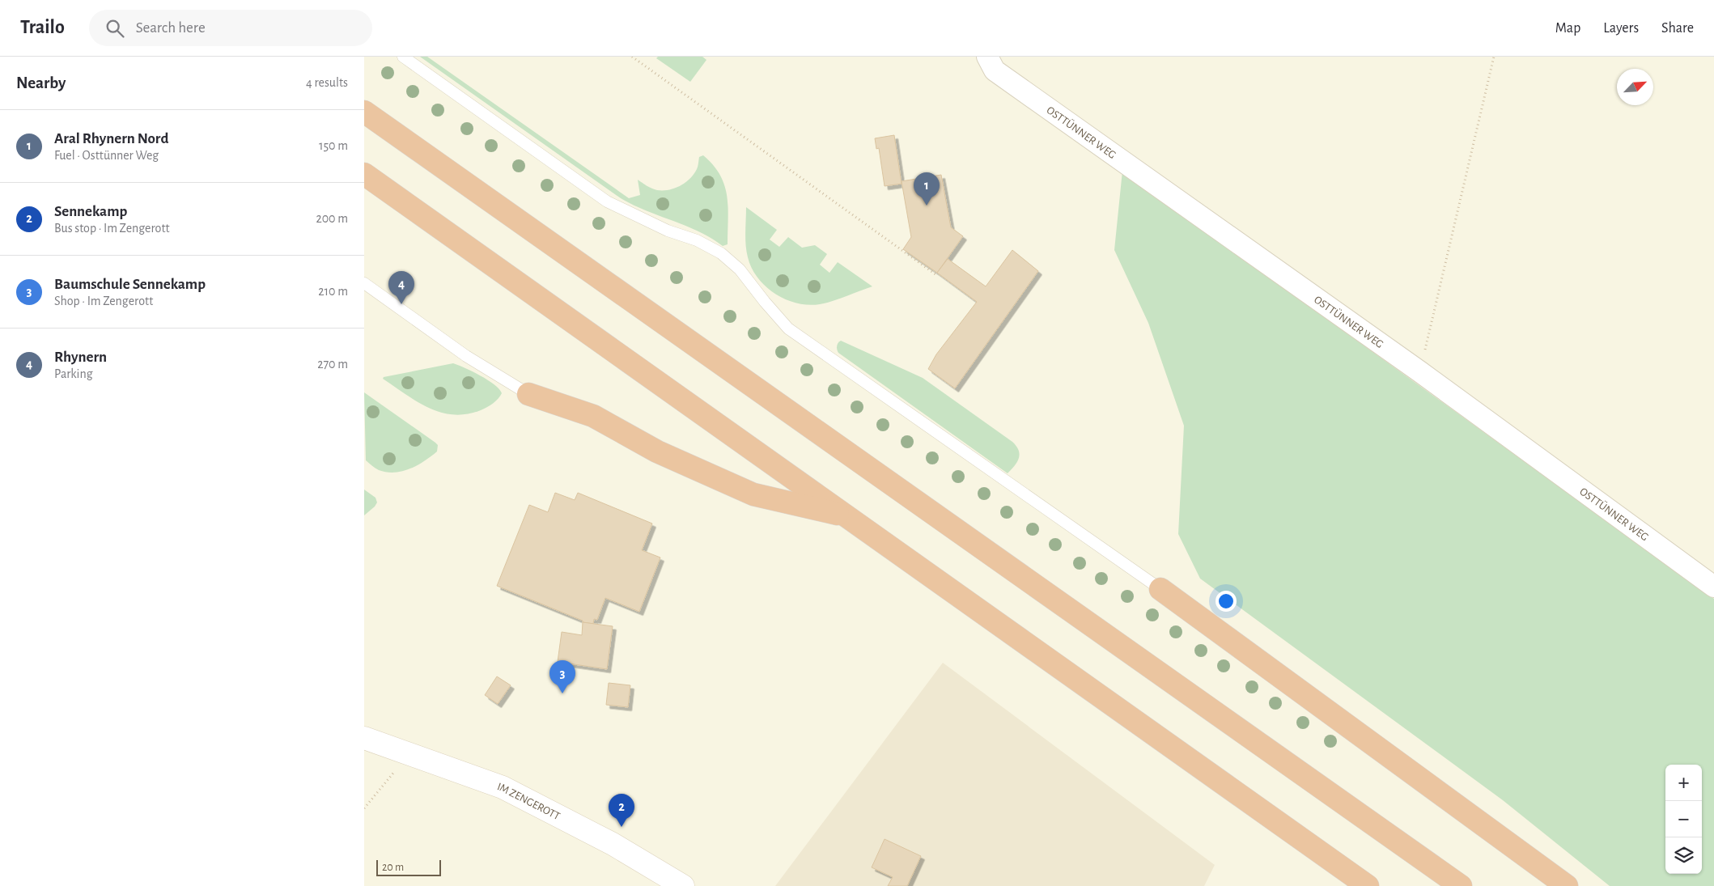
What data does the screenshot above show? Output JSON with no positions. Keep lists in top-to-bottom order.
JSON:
{
  "streets": {
    "main road": ["IM ZENGEROTT"],
    "street": ["OSTTÜNNER WEG"]
  },
  "scale_bar": "20 m",
  "north": "top right",
  "page": {
    "header": "Trailo",
    "search": "Search here",
    "nav": ["Map", "Layers", "Share"],
    "heading": ["Nearby", "4 results"],
    "list": [
      {
        "mark": "1",
        "name": "Aral Rhynern Nord",
        "note": "Fuel · Osttünner Weg",
        "value": "150 m"
      },
      {
        "mark": "2",
        "name": "Sennekamp",
        "note": "Bus stop · Im Zengerott",
        "value": "200 m"
      },
      {
        "mark": "3",
        "name": "Baumschule Sennekamp",
        "note": "Shop · Im Zengerott",
        "value": "210 m"
      },
      {
        "mark": "4",
        "name": "Rhynern",
        "note": "Parking",
        "value": "270 m"
      }
    ],
    "pins": [
      "1",
      "4",
      "3",
      "2"
    ],
    "map_buttons": ["+", "−"],
    "scale": "20 m"
  }
}
